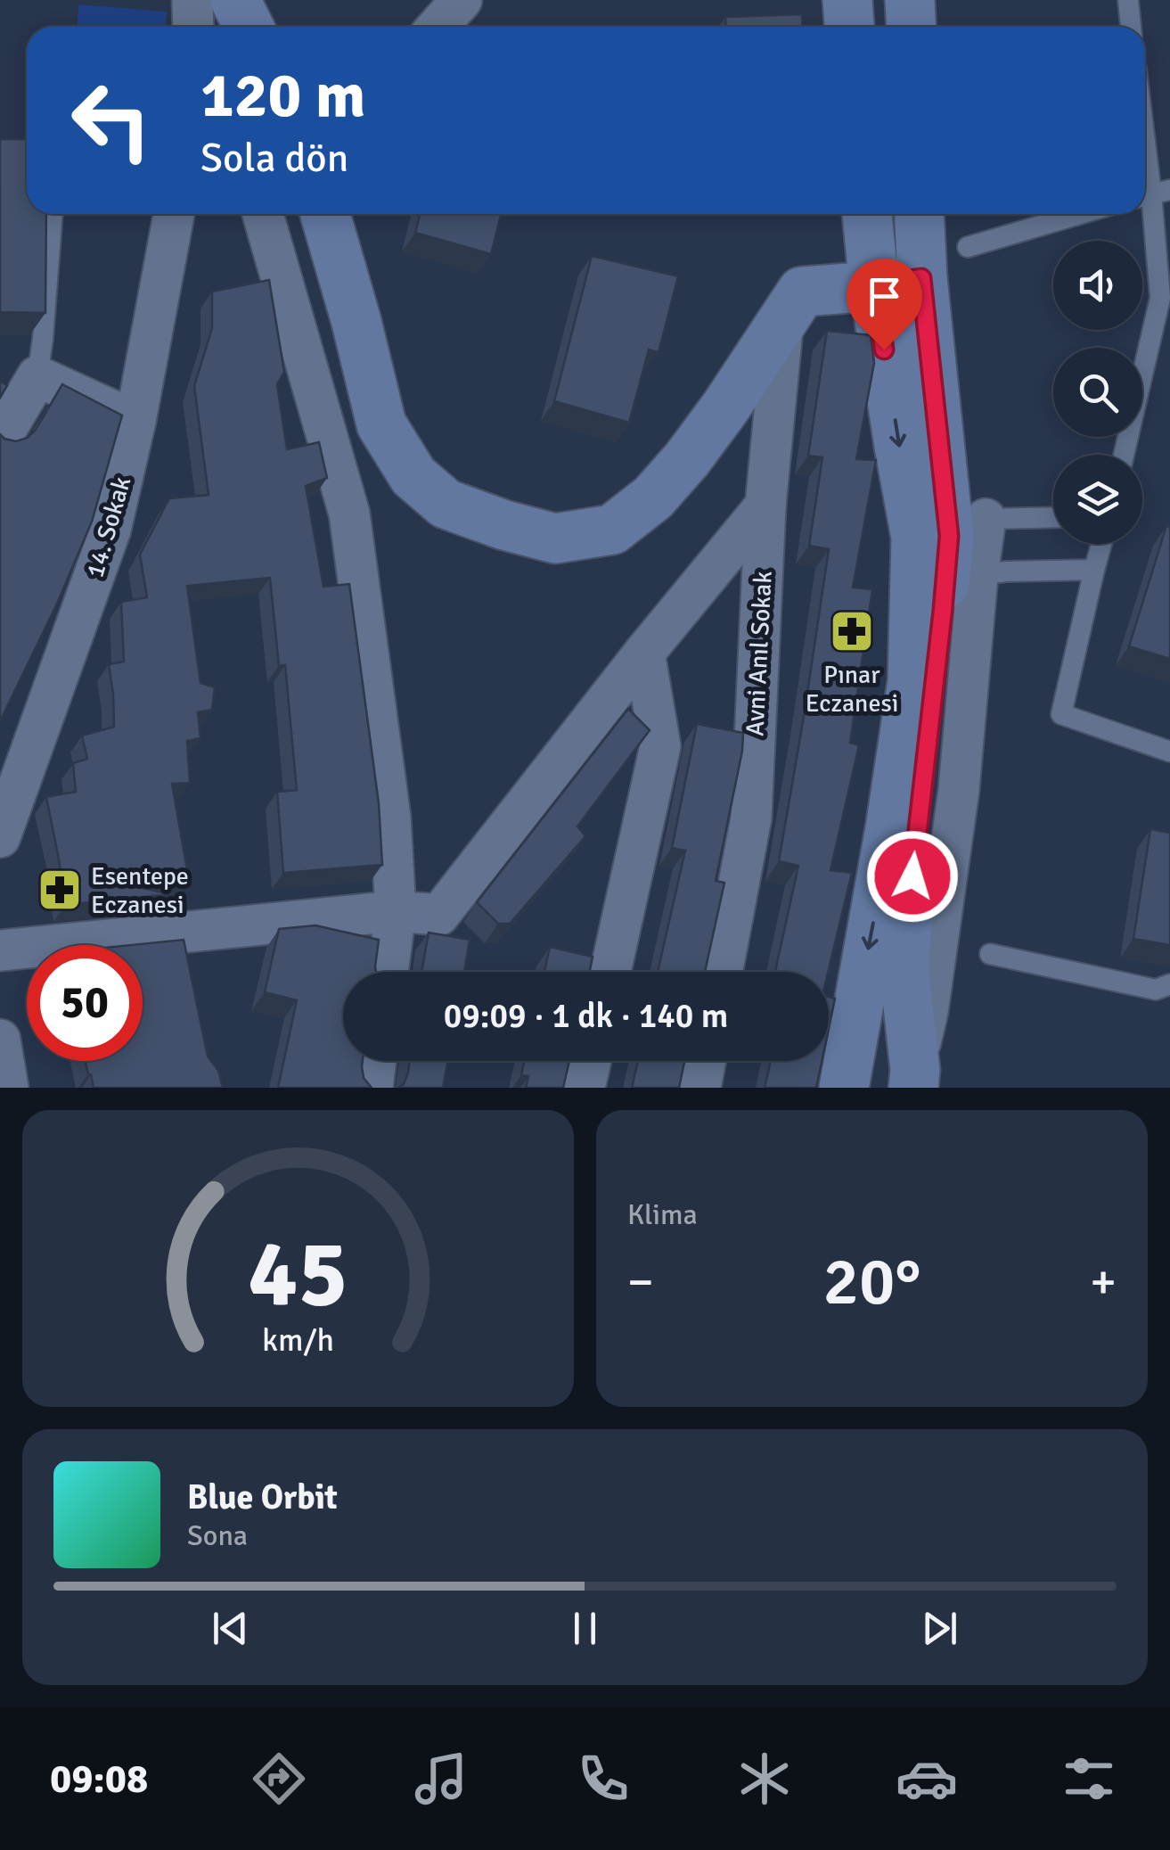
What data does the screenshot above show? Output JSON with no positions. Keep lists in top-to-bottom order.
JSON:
{
  "streets": {
    "street": ["14. Sokak", "Avni Anıl Sokak"]
  },
  "places": {
    "pharmacy": ["Pınar Eczanesi", "Esentepe Eczanesi"]
  },
  "page": {
    "turn": ["120 m", "Sola dön"],
    "limit": "50",
    "trip": "09:09 · 1 dk · 140 m",
    "tile": "Klima",
    "heat": ["−", "20°", "+"],
    "song": ["Blue Orbit", "Sona"],
    "tabs": "09:08",
    "gauge": ["45", "km/h"]
  }
}
